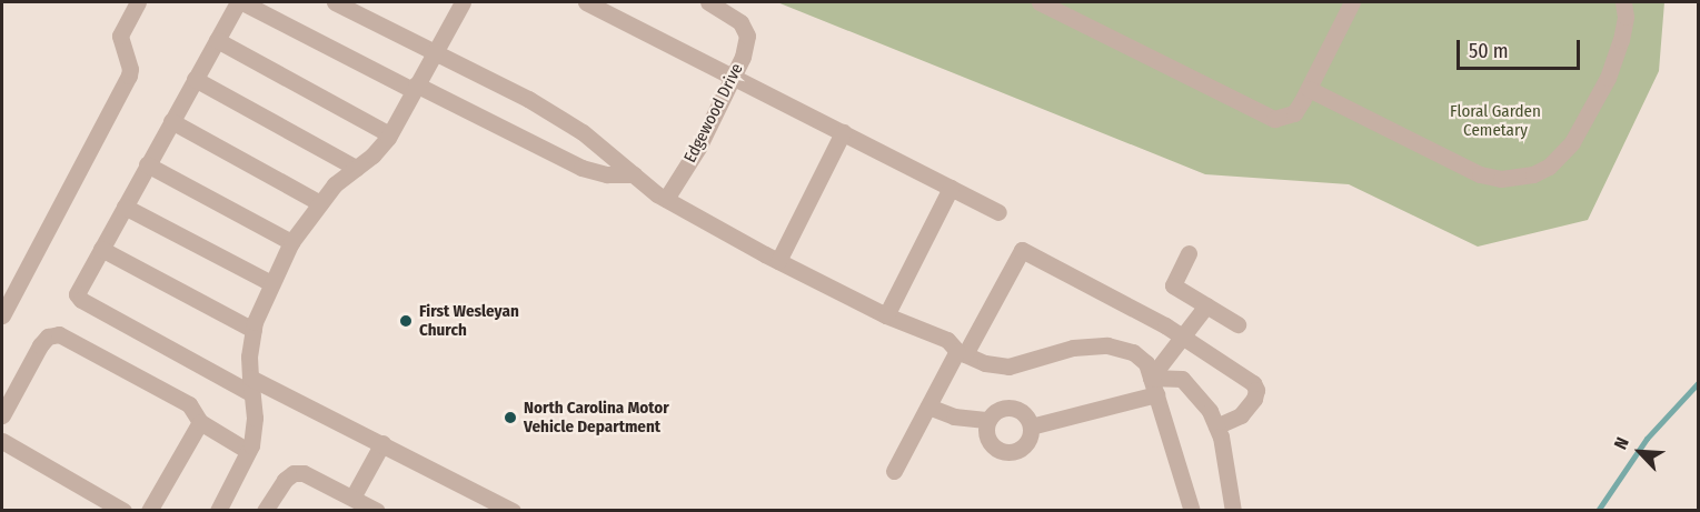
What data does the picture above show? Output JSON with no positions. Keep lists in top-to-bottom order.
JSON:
{
  "streets": {
    "lane": ["Edgewood Drive"]
  },
  "parks": ["Floral Garden Cemetary"],
  "places": ["First Wesleyan Church", "North Carolina Motor Vehicle Department"],
  "scale_bar": "50 m",
  "north": "top left"
}
